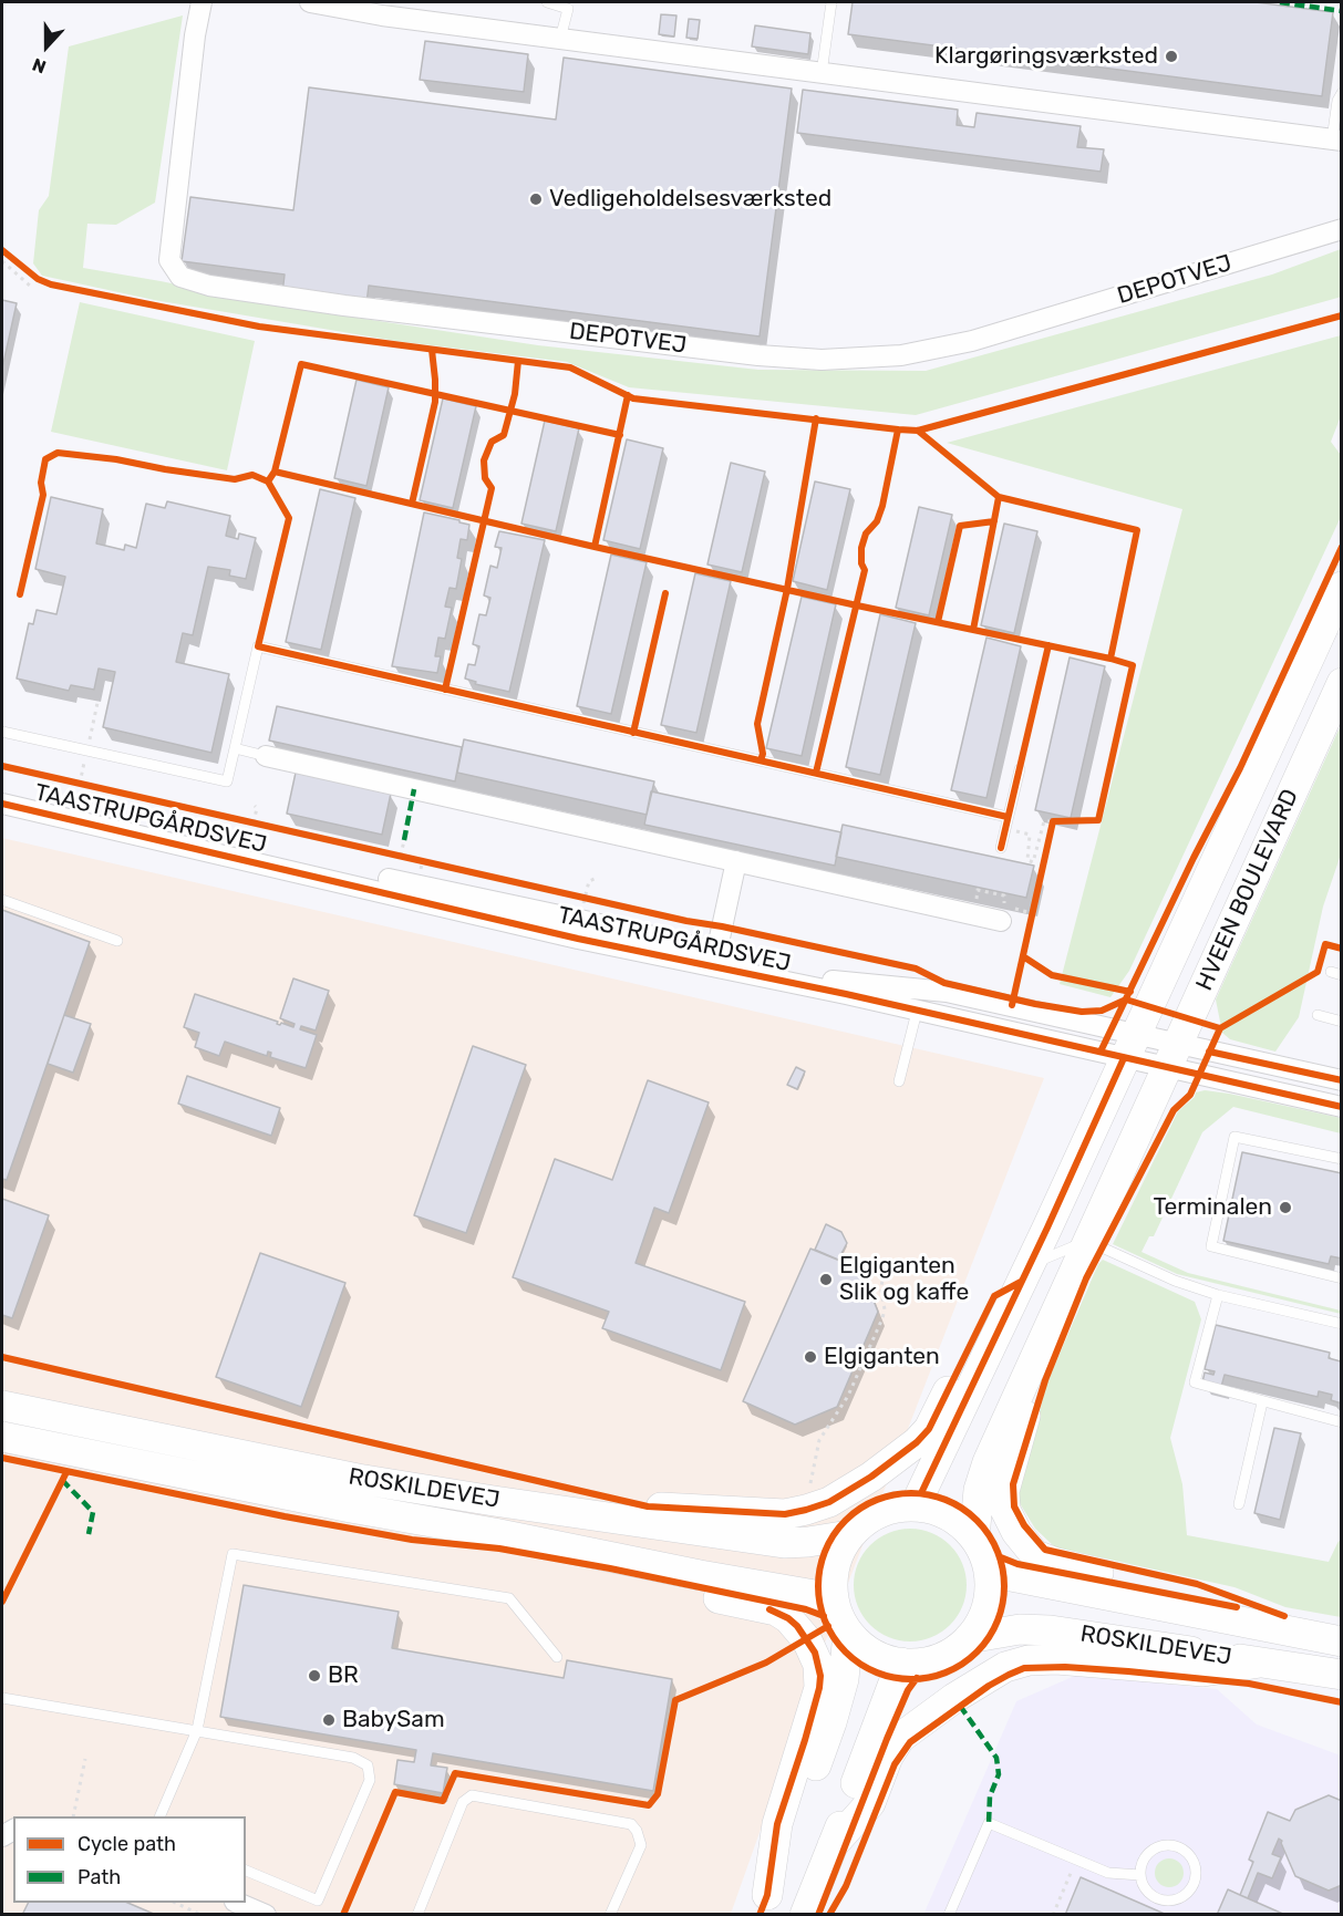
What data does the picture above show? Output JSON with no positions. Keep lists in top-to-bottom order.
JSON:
{
  "streets": {
    "main road": ["HVEEN BOULEVARD", "ROSKILDEVEJ"],
    "street": ["DEPOTVEJ", "TAASTRUPGÅRDSVEJ"]
  },
  "crossings": [
    ["TAASTRUPGÅRDSVEJ", "HVEEN BOULEVARD"],
    ["HVEEN BOULEVARD", "ROSKILDEVEJ"]
  ],
  "places": [
    "Klargøringsværksted",
    "Vedligeholdelsesværksted",
    "Terminalen",
    "Elgiganten Slik og kaffe",
    "Elgiganten",
    "BR",
    "BabySam"
  ],
  "legend": ["Cycle path", "Path"],
  "north": "bottom"
}
